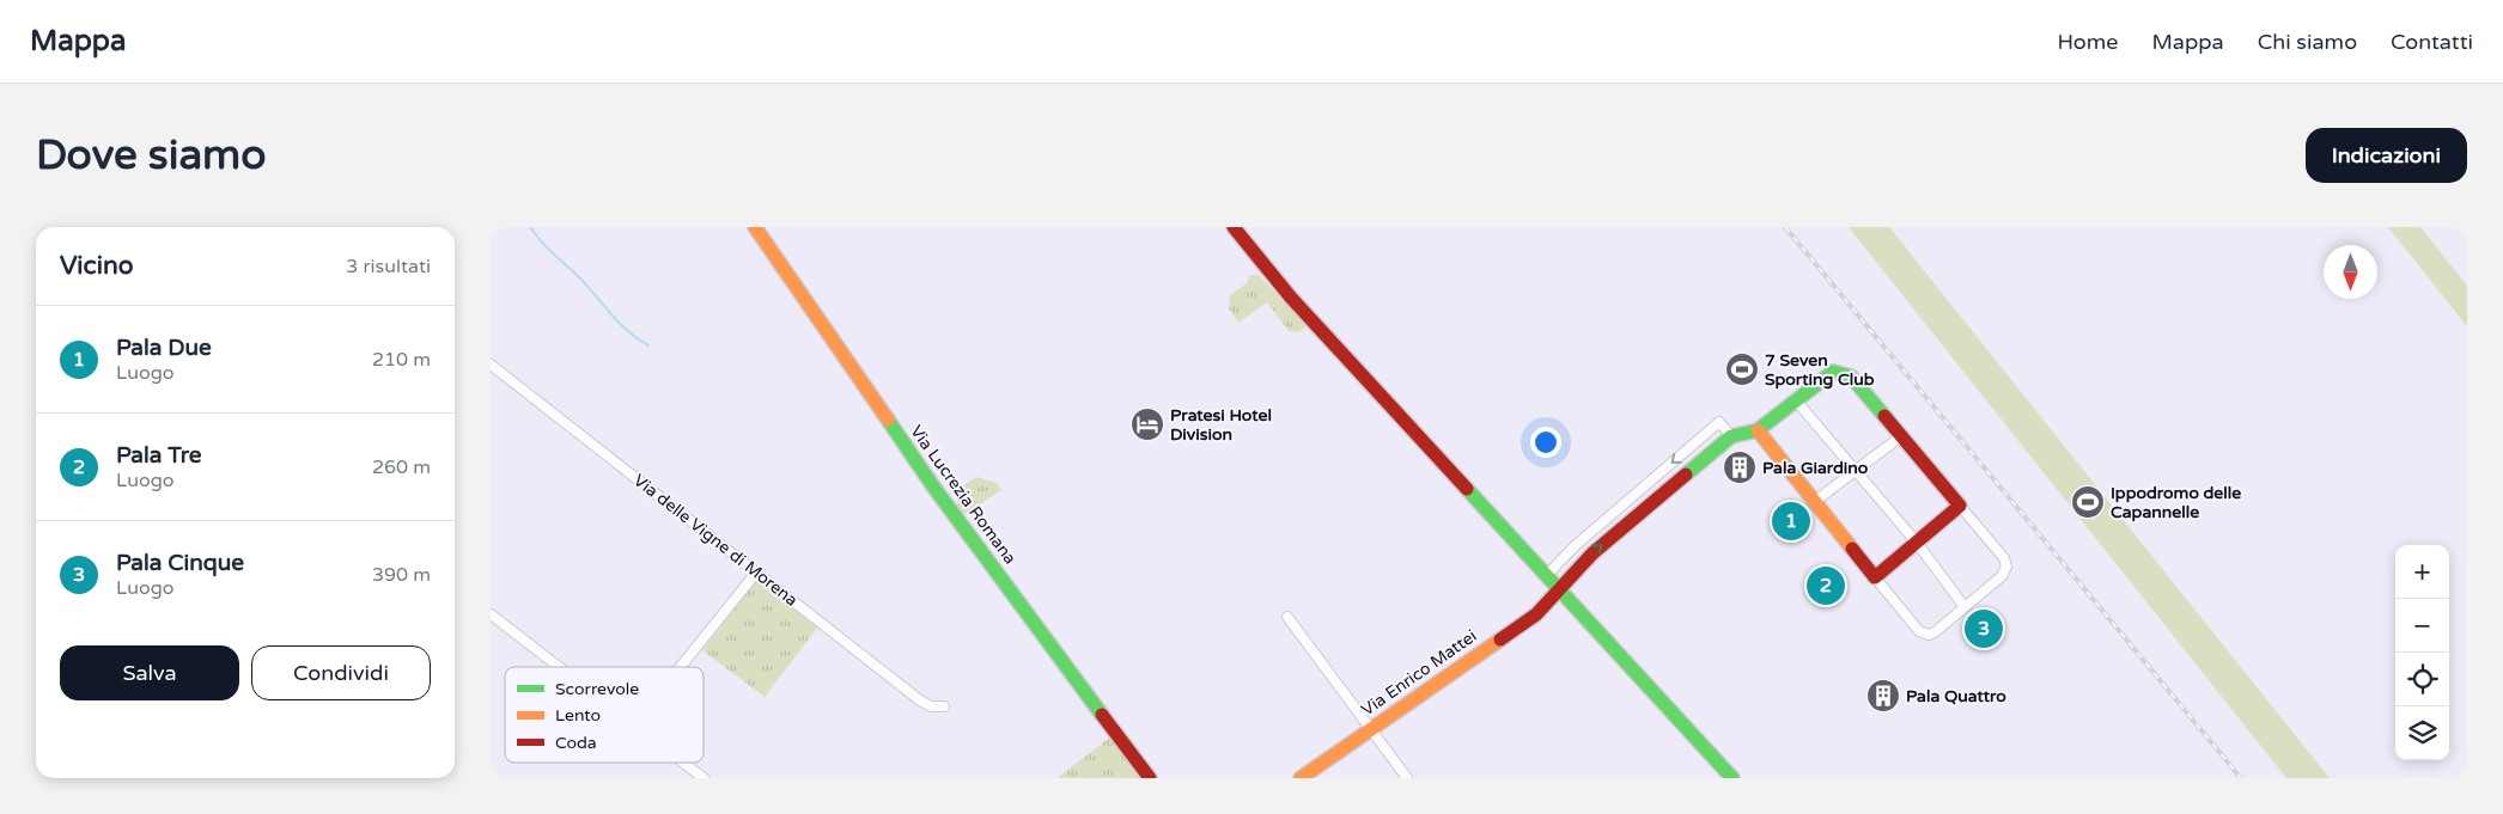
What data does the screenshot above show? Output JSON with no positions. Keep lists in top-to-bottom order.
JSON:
{
  "streets": {
    "street": ["Via Lucrezia Romana", "Via delle Vigne di Morena", "Via Enrico Mattei"]
  },
  "places": {
    "sports": ["7 Seven Sporting Club", "Ippodromo delle Capannelle"],
    "hotel": ["Pratesi Hotel Division"],
    "building": ["Pala Giardino", "Pala Quattro"]
  },
  "legend": ["Scorrevole", "Lento", "Coda"],
  "north": "bottom",
  "page": {
    "header": "Mappa",
    "nav": [
      "Home",
      "Mappa",
      "Chi siamo",
      "Contatti"
    ],
    "buttons": [
      "Indicazioni",
      ["Salva", "Condividi"]
    ],
    "title": "Dove siamo",
    "heading": ["Vicino", "3 risultati"],
    "list": [
      {
        "mark": "1",
        "name": "Pala Due",
        "note": "Luogo",
        "value": "210 m"
      },
      {
        "mark": "2",
        "name": "Pala Tre",
        "note": "Luogo",
        "value": "260 m"
      },
      {
        "mark": "3",
        "name": "Pala Cinque",
        "note": "Luogo",
        "value": "390 m"
      }
    ],
    "pins": ["1", "2", "3"],
    "map_buttons": ["+", "−"]
  }
}
